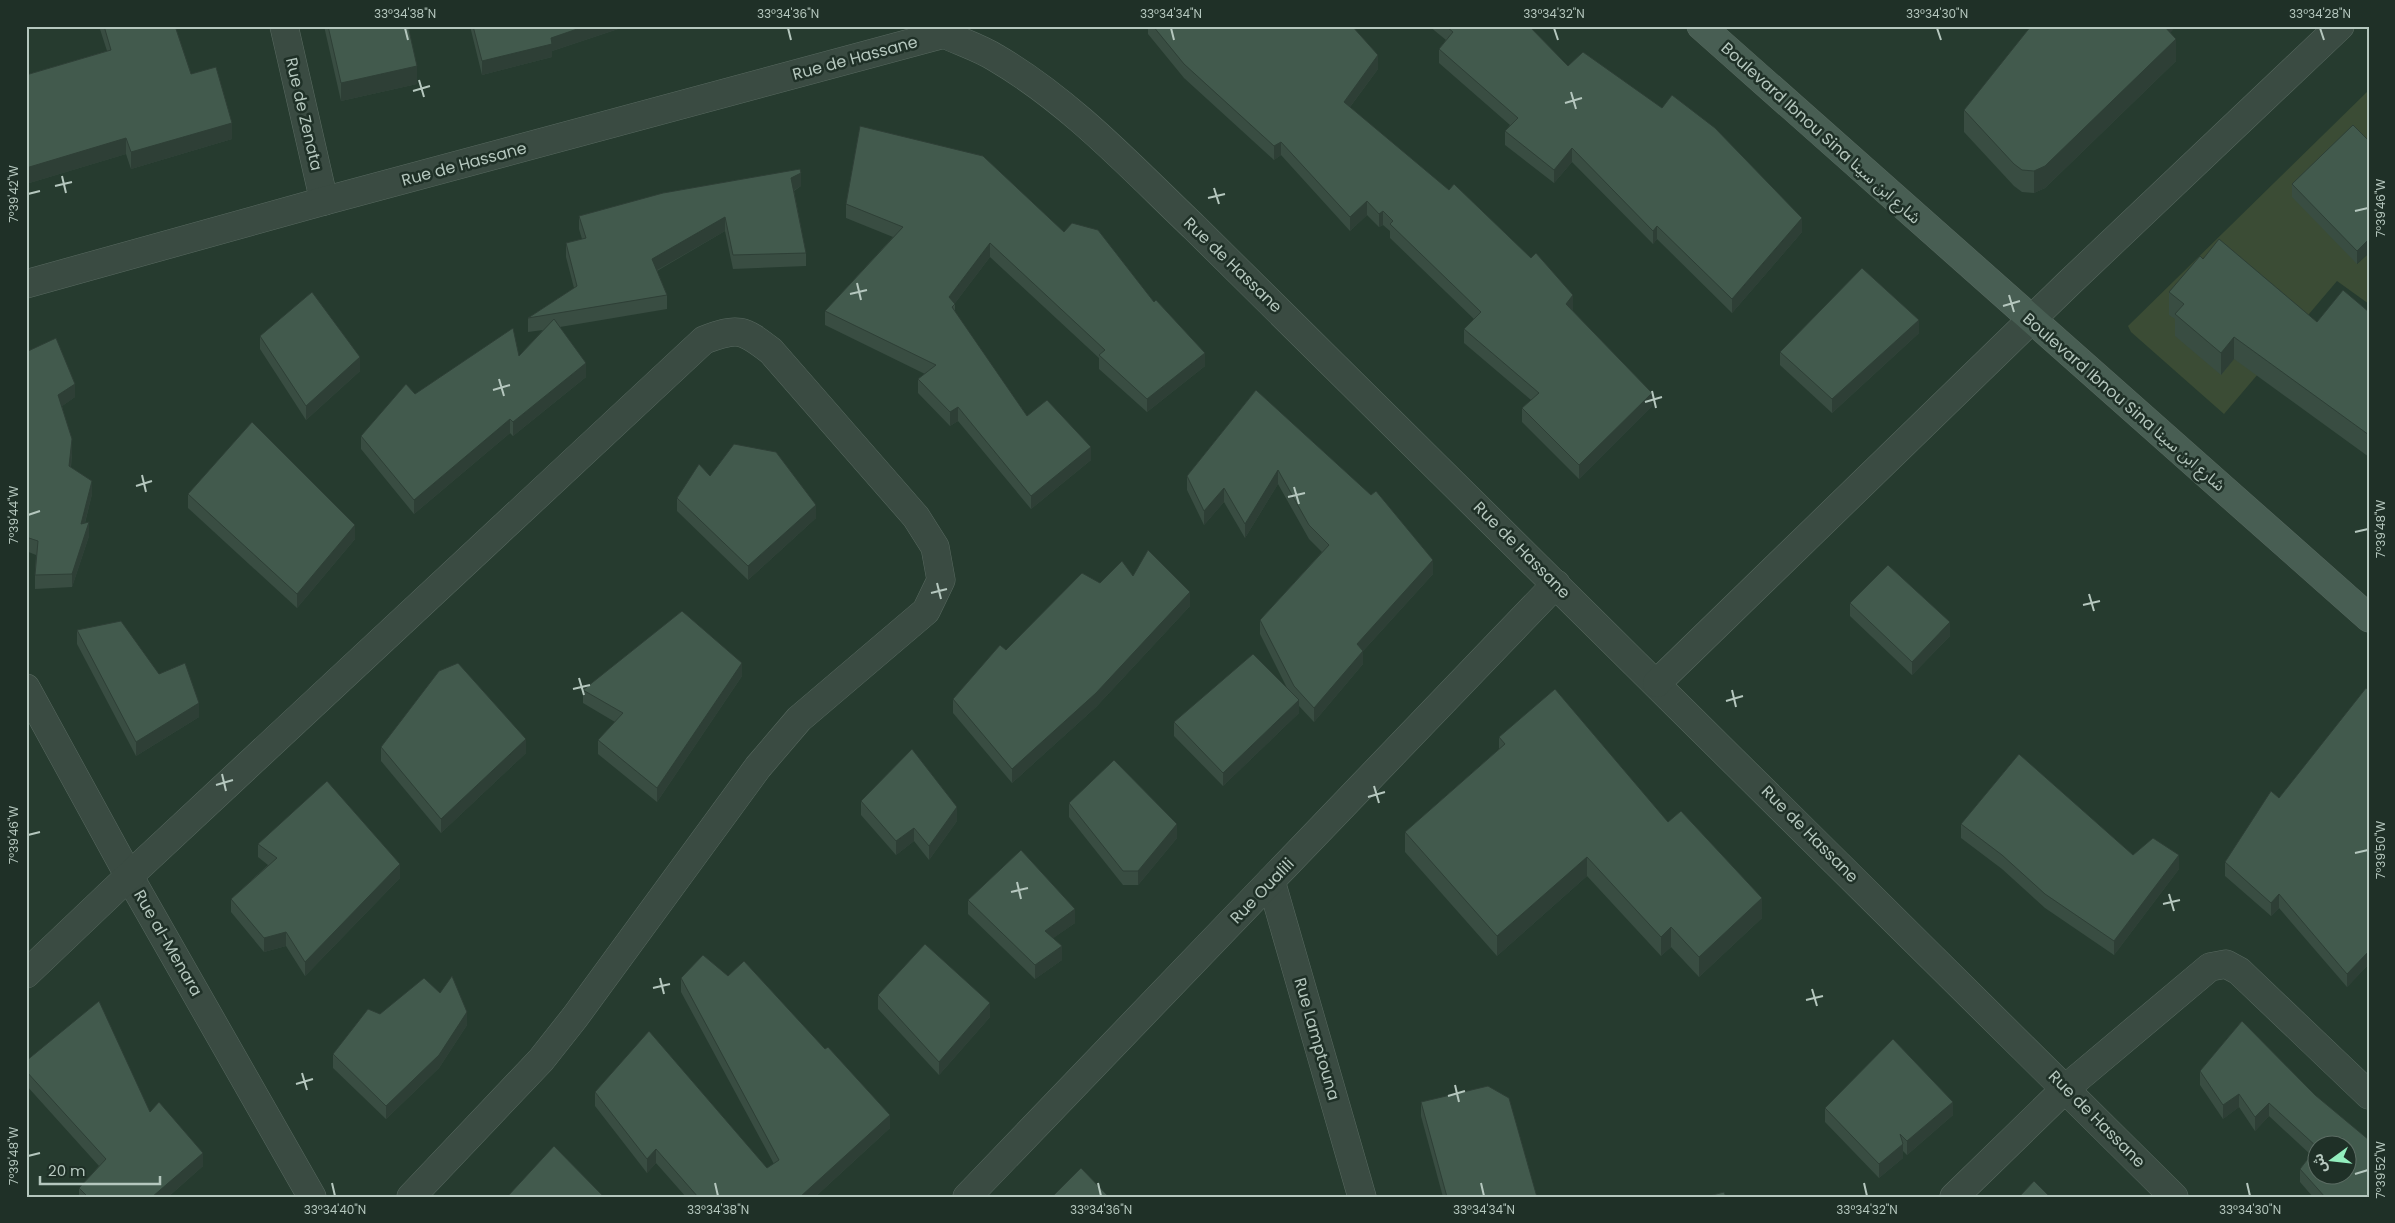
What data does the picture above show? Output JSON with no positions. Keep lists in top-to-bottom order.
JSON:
{
  "streets": {
    "main road": ["Boulevard Ibnou Sina شارع ابن سينا"],
    "street": [
      "Rue de Hassane",
      "Rue de Zenata",
      "Rue Oualili",
      "Rue al-Menara",
      "Rue Lamptouna"
    ]
  },
  "crossings": [
    ["Rue de Hassane", "Rue de Zenata"],
    ["Rue de Hassane", "Rue Oualili"],
    ["Rue Oualili", "Rue Lamptouna"]
  ],
  "scale_bar": "20 m",
  "north": "left",
  "coordinates": [
    "33°34'38\"N",
    "33°34'36\"N",
    "33°34'34\"N",
    "33°34'32\"N",
    "33°34'30\"N",
    "33°34'28\"N",
    "7°39'42\"W",
    "7°39'46\"W",
    "7°39'44\"W",
    "7°39'48\"W",
    "7°39'50\"W",
    "7°39'52\"W",
    "33°34'40\"N"
  ]
}
